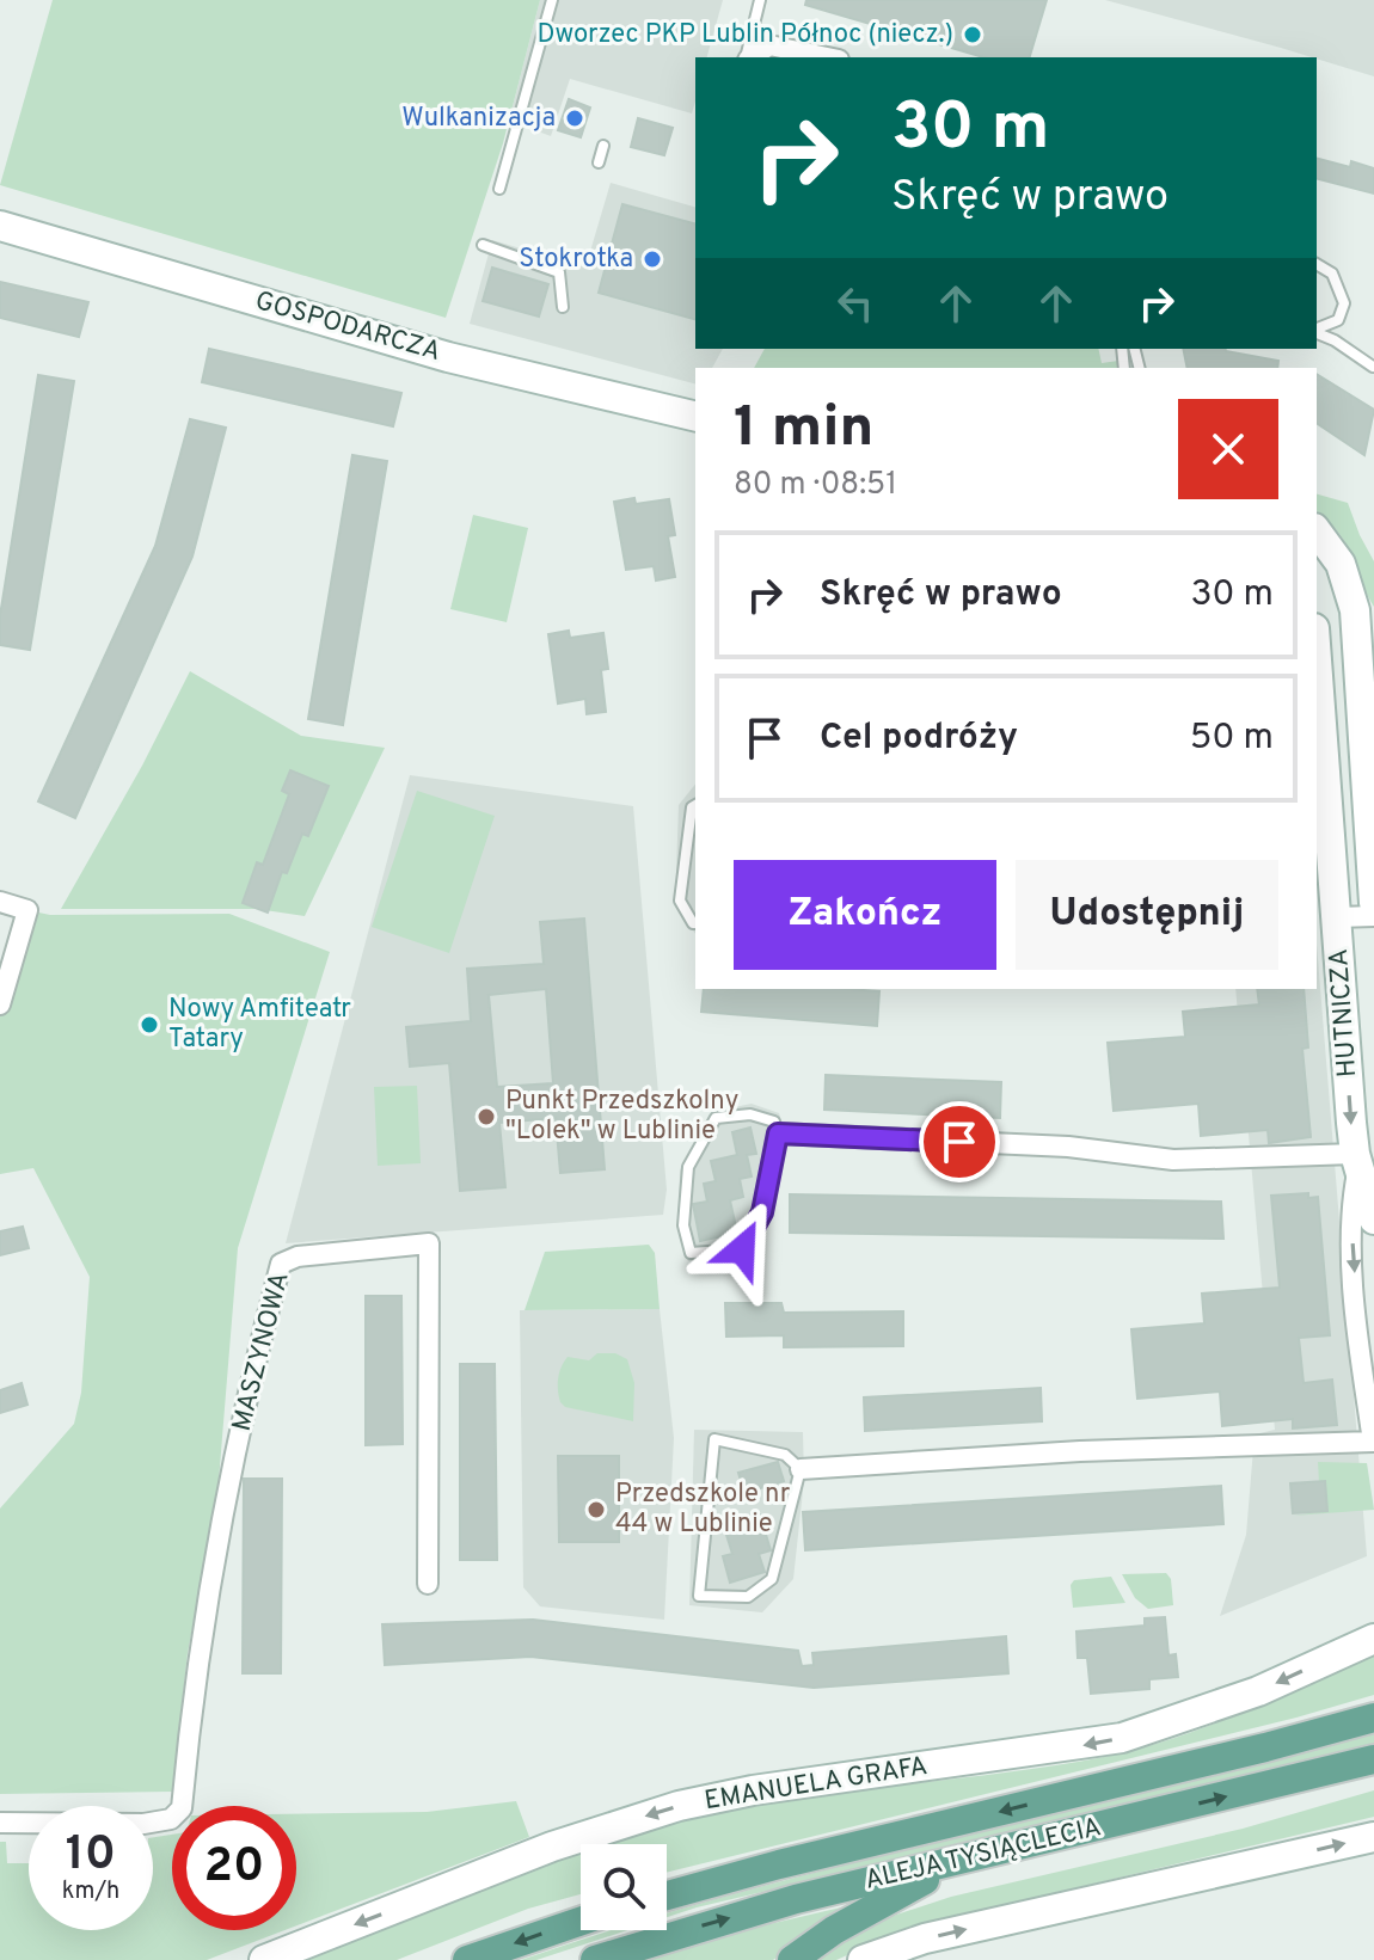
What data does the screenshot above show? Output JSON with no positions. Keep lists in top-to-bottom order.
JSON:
{
  "streets": {
    "main road": ["ALEJA TYSIĄCLECIA"],
    "street": [
      "GOSPODARCZA",
      "HUTNICZA",
      "MASZYNOWA",
      "EMANUELA GRAFA"
    ]
  },
  "one_way": ["HUTNICZA"],
  "places": [
    "Dworzec PKP Lublin Północ (niecz.)",
    "Wulkanizacja",
    "Stokrotka",
    "Nowy Amfiteatr Tatary",
    "Punkt Przedszkolny \"Lolek\" w Lublinie",
    "Przedszkole nr 44 w Lublinie"
  ],
  "page": {
    "turn": ["30 m", "Skręć w prawo"],
    "heading": ["1 min", "80 m · 08:51"],
    "list": [
      {
        "name": "Skręć w prawo",
        "value": "30 m"
      },
      {
        "name": "Cel podróży",
        "value": "50 m"
      }
    ],
    "buttons": ["Zakończ", "Udostępnij"],
    "speed": "10 km/h",
    "limit": "20"
  }
}
